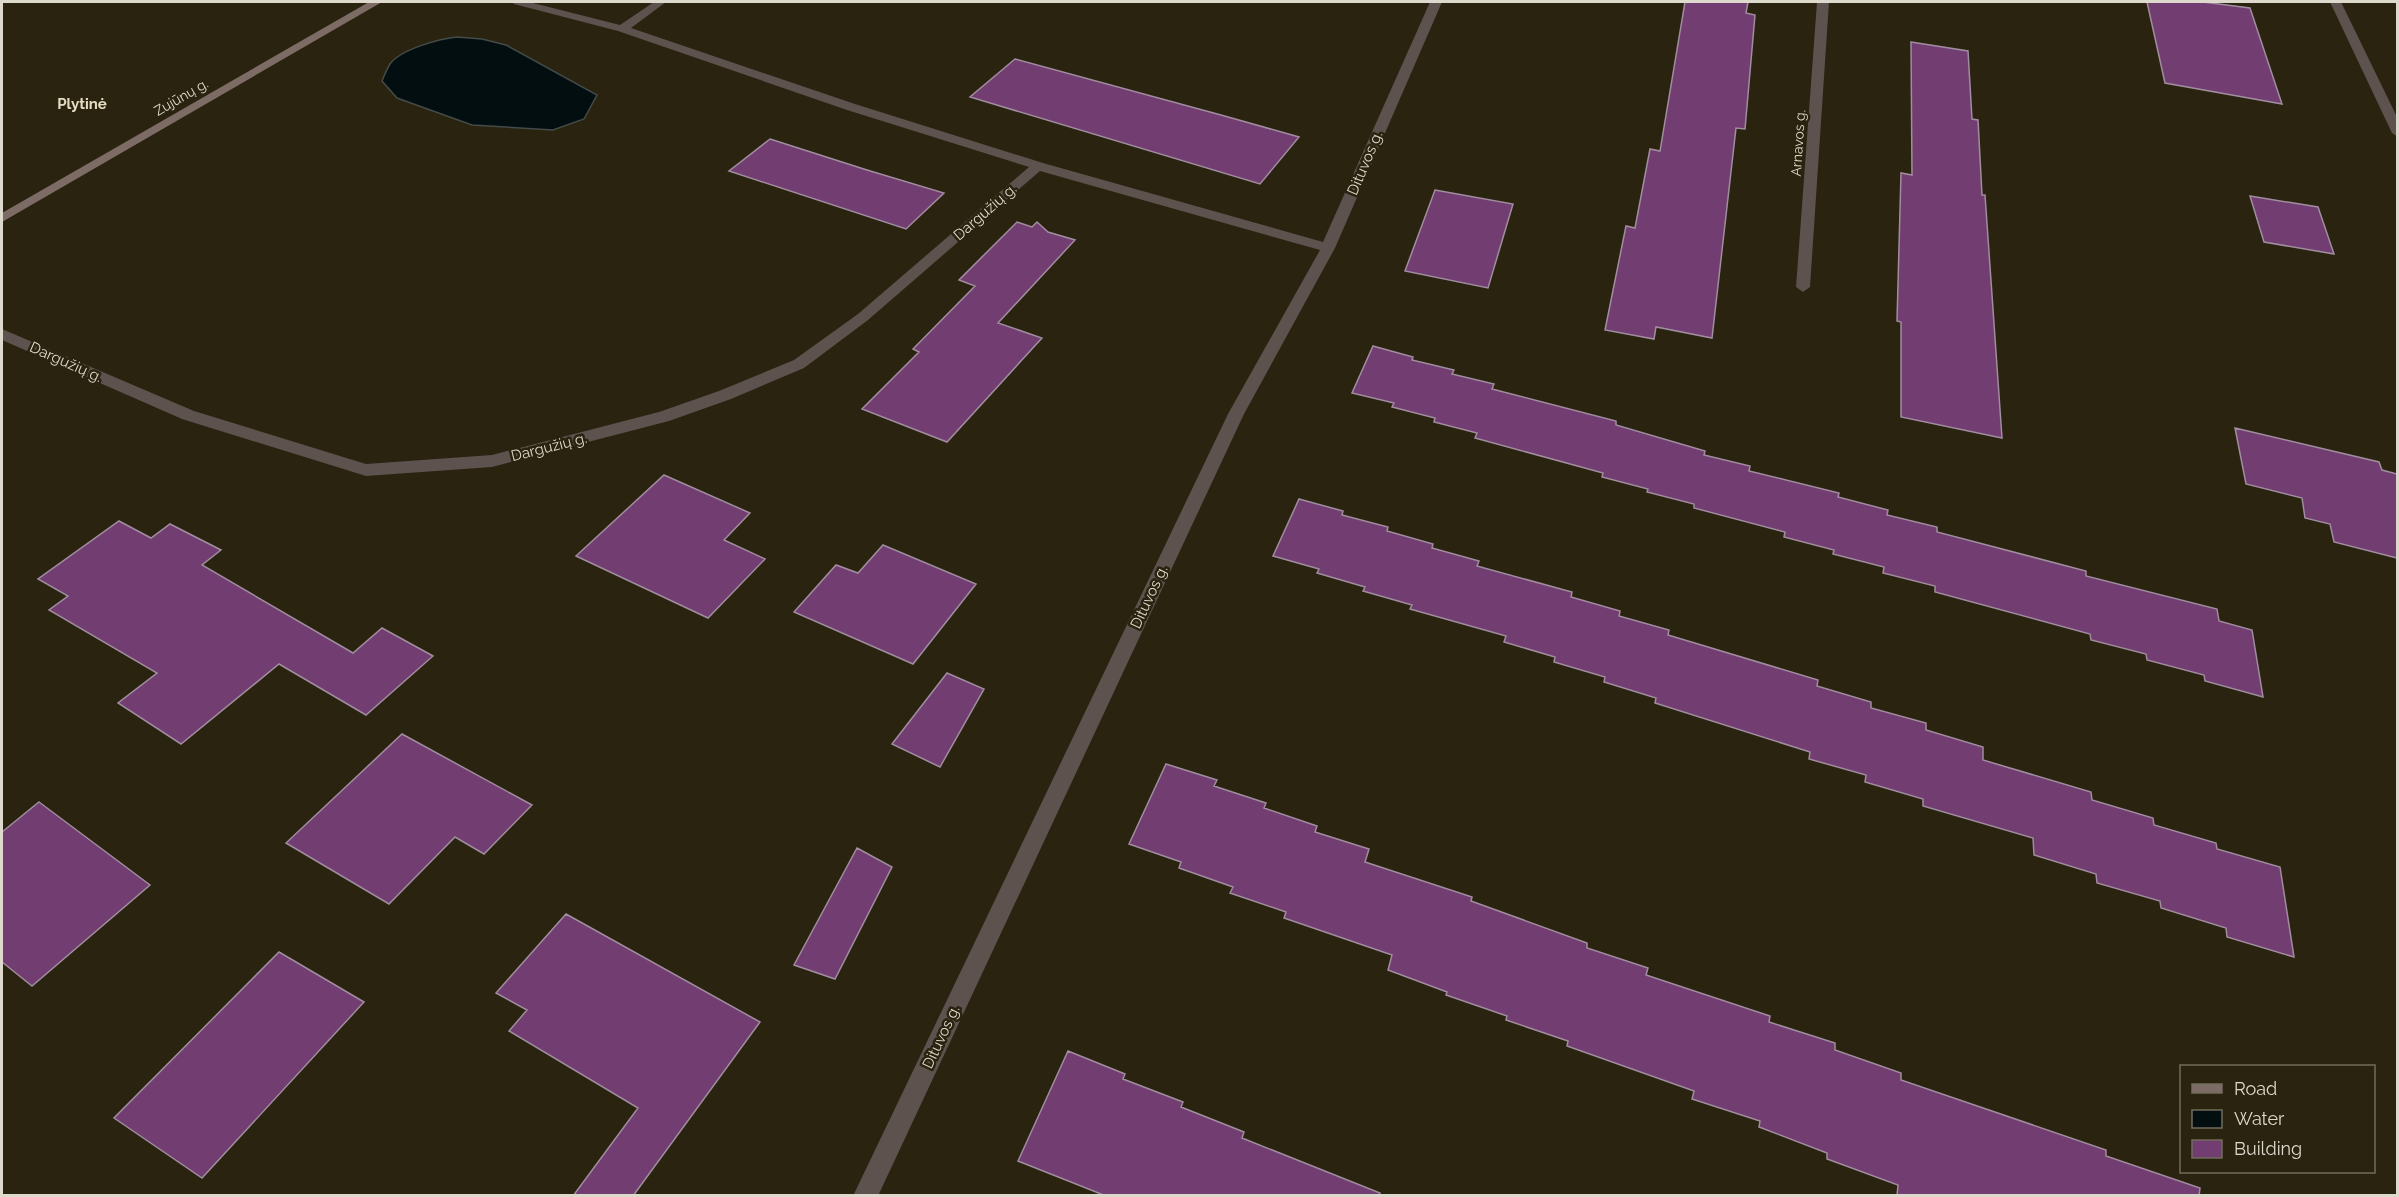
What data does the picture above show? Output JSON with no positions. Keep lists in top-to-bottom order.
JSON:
{
  "streets": {
    "main road": ["Zujūnų g."],
    "street": ["Arnavos g.", "Dituvos g.", "Dargužių g."]
  },
  "districts": ["Plytinė"],
  "legend": ["Road", "Water", "Building"]
}
